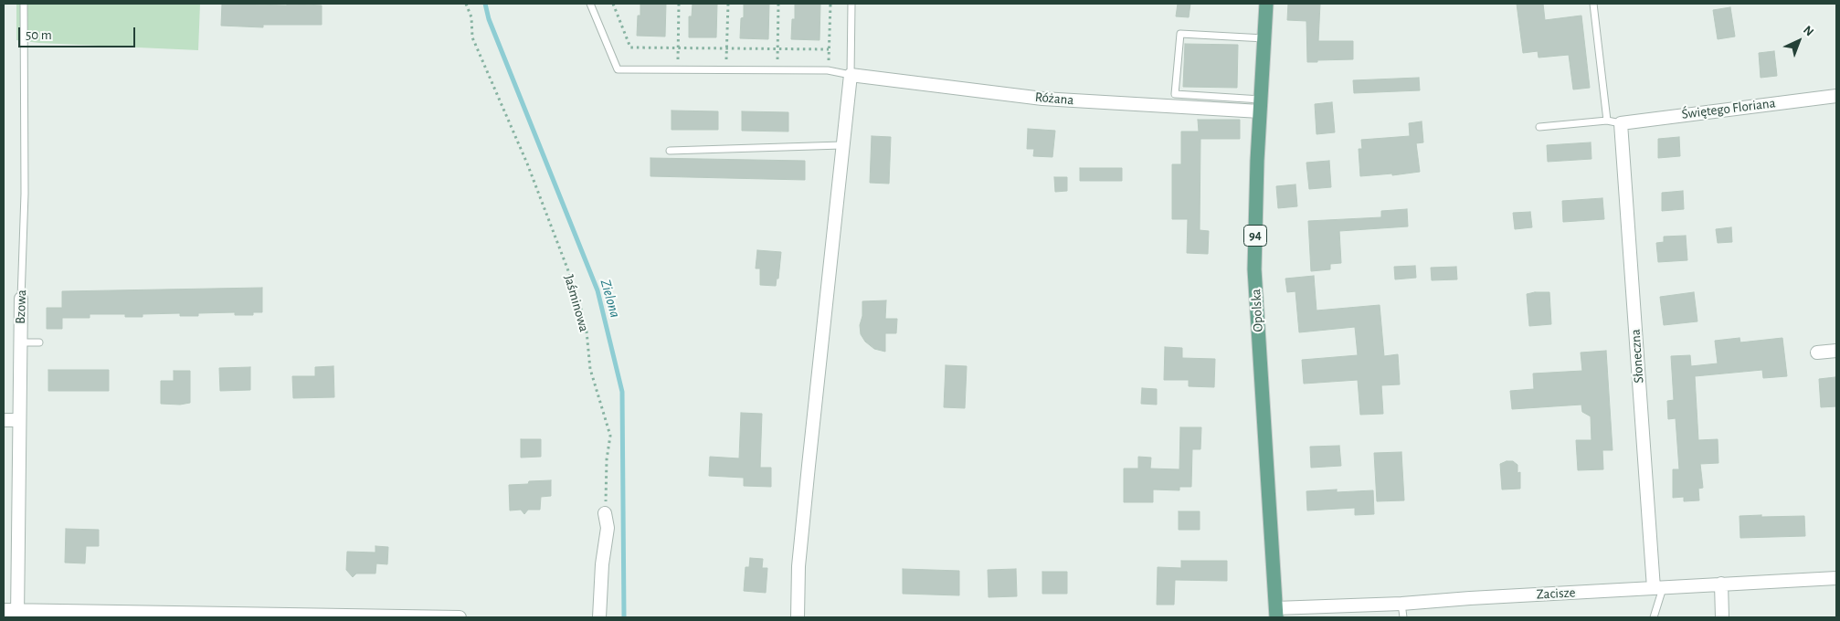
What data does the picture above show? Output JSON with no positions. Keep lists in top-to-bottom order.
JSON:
{
  "streets": {
    "main road": ["94", "Opolska"],
    "street": [
      "Różana",
      "Świętego Floriana",
      "Bzowa",
      "Słoneczna",
      "Zacisze"
    ],
    "path": ["Jaśminowa"]
  },
  "crossings": [
    ["Różana", "Opolska"],
    ["Świętego Floriana", "Słoneczna"],
    ["Opolska", "Zacisze"],
    ["Słoneczna", "Zacisze"]
  ],
  "water": ["Zielona"],
  "scale_bar": "50 m",
  "north": "top right"
}
